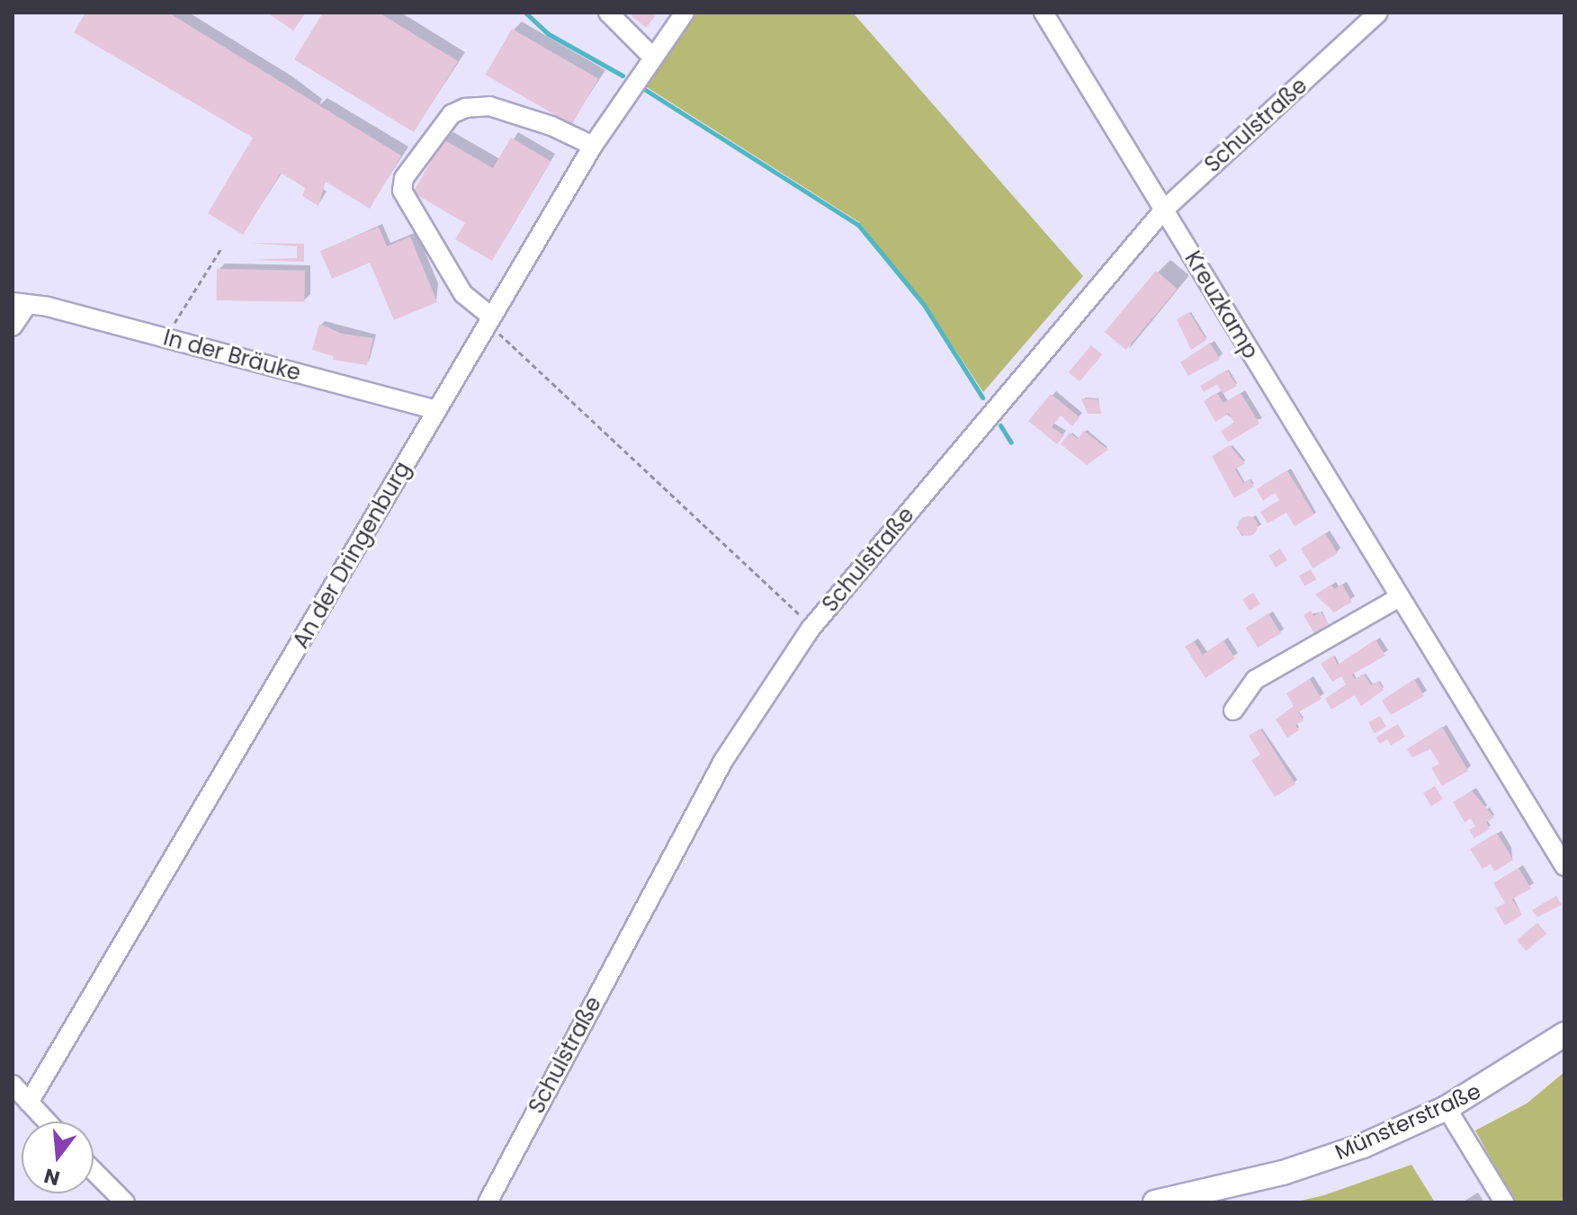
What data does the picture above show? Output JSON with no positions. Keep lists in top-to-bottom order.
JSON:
{
  "streets": {
    "main road": ["Münsterstraße"],
    "street": [
      "Schulstraße",
      "Kreuzkamp",
      "In der Bräuke",
      "An der Dringenburg"
    ]
  },
  "crossings": [
    ["Schulstraße", "Kreuzkamp"],
    ["In der Bräuke", "An der Dringenburg"]
  ],
  "north": "bottom"
}
